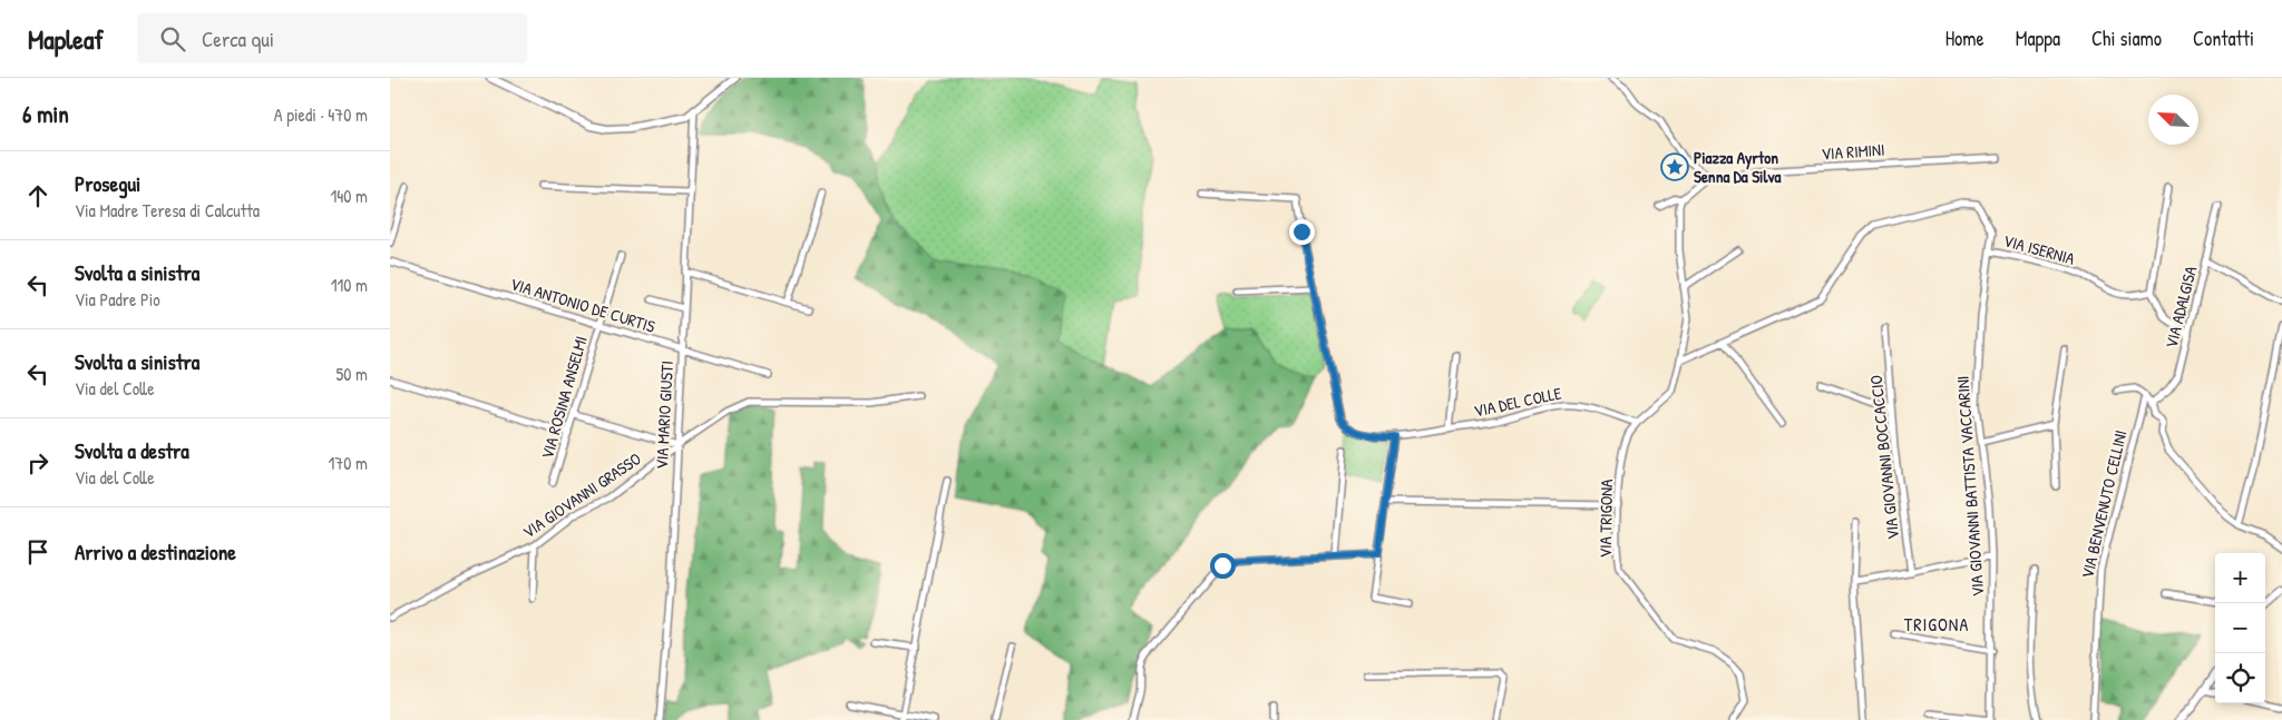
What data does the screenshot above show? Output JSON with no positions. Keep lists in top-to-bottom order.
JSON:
{
  "streets": {
    "street": [
      "VIA RIMINI",
      "VIA ISERNIA",
      "VIA ANTONIO DE CURTIS",
      "VIA ADALGISA",
      "VIA ROSINA ANSELMI",
      "VIA DEL COLLE",
      "VIA MARIO GIUSTI",
      "VIA GIOVANNI BOCCACCIO",
      "VIA GIOVANNI BATTISTA VACCARINI",
      "VIA GIOVANNI GRASSO",
      "VIA BENVENUTO CELLINI",
      "VIA TRIGONA"
    ]
  },
  "crossings": [
    ["VIA ISERNIA", "VIA GIOVANNI BATTISTA VACCARINI"],
    ["VIA ANTONIO DE CURTIS", "VIA ROSINA ANSELMI"],
    ["VIA ANTONIO DE CURTIS", "VIA MARIO GIUSTI"],
    ["VIA DEL COLLE", "VIA TRIGONA"],
    ["VIA MARIO GIUSTI", "VIA GIOVANNI GRASSO"]
  ],
  "districts": ["TRIGONA"],
  "places": {
    "place": ["Piazza Ayrton Senna Da Silva"]
  },
  "north": "top left",
  "page": {
    "header": "Mapleaf",
    "search": "Cerca qui",
    "nav": [
      "Home",
      "Mappa",
      "Chi siamo",
      "Contatti"
    ],
    "heading": ["6 min", "A piedi · 470 m"],
    "list": [
      ["Prosegui", "Via Madre Teresa di Calcutta", "140 m"],
      ["Svolta a sinistra", "Via Padre Pio", "110 m"],
      ["Svolta a sinistra", "Via del Colle", "50 m"],
      ["Svolta a destra", "Via del Colle", "170 m"],
      "Arrivo a destinazione"
    ],
    "map_buttons": ["+", "−"]
  }
}
